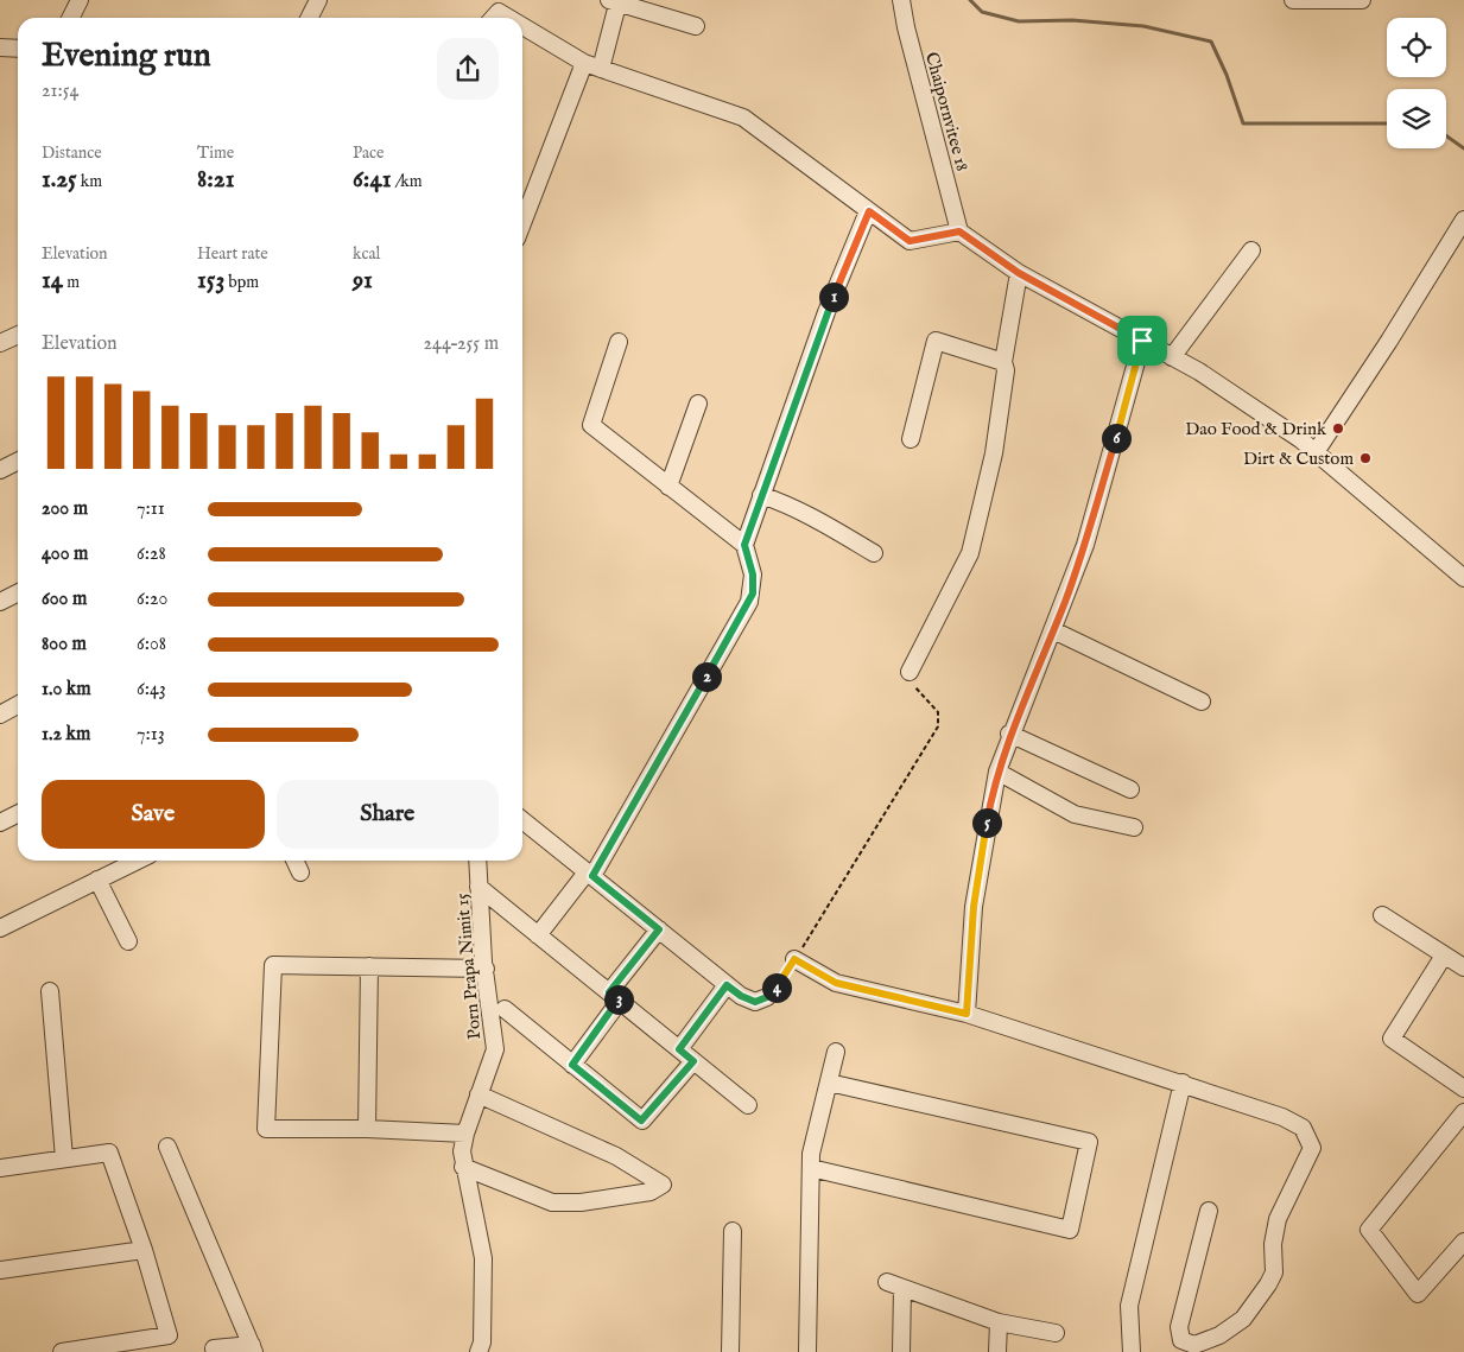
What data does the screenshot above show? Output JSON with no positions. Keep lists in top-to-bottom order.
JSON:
{
  "streets": {
    "street": ["Chaipornvitee 18", "Porn Prapa Nimit 15"]
  },
  "places": ["Dao Food & Drink", "Dirt & Custom"],
  "page": {
    "heading": ["Evening run", "21:54"],
    "stats": [
      ["Distance", "1.25 km"],
      ["Time", "8:21"],
      ["Pace", "6:41 /km"],
      ["Elevation", "14 m"],
      ["Heart rate", "153 bpm"],
      ["kcal", "91"]
    ],
    "pins": [
      "1",
      "6",
      "2",
      "5",
      "4",
      "3"
    ],
    "chart": ["Elevation", "244–255 m"],
    "list": [
      {
        "name": "200 m",
        "note": "7:11"
      },
      {
        "name": "400 m",
        "note": "6:28"
      },
      {
        "name": "600 m",
        "note": "6:20"
      },
      {
        "name": "800 m",
        "note": "6:08"
      },
      {
        "name": "1.0 km",
        "note": "6:43"
      },
      {
        "name": "1.2 km",
        "note": "7:13"
      }
    ],
    "buttons": ["Save", "Share"]
  }
}
